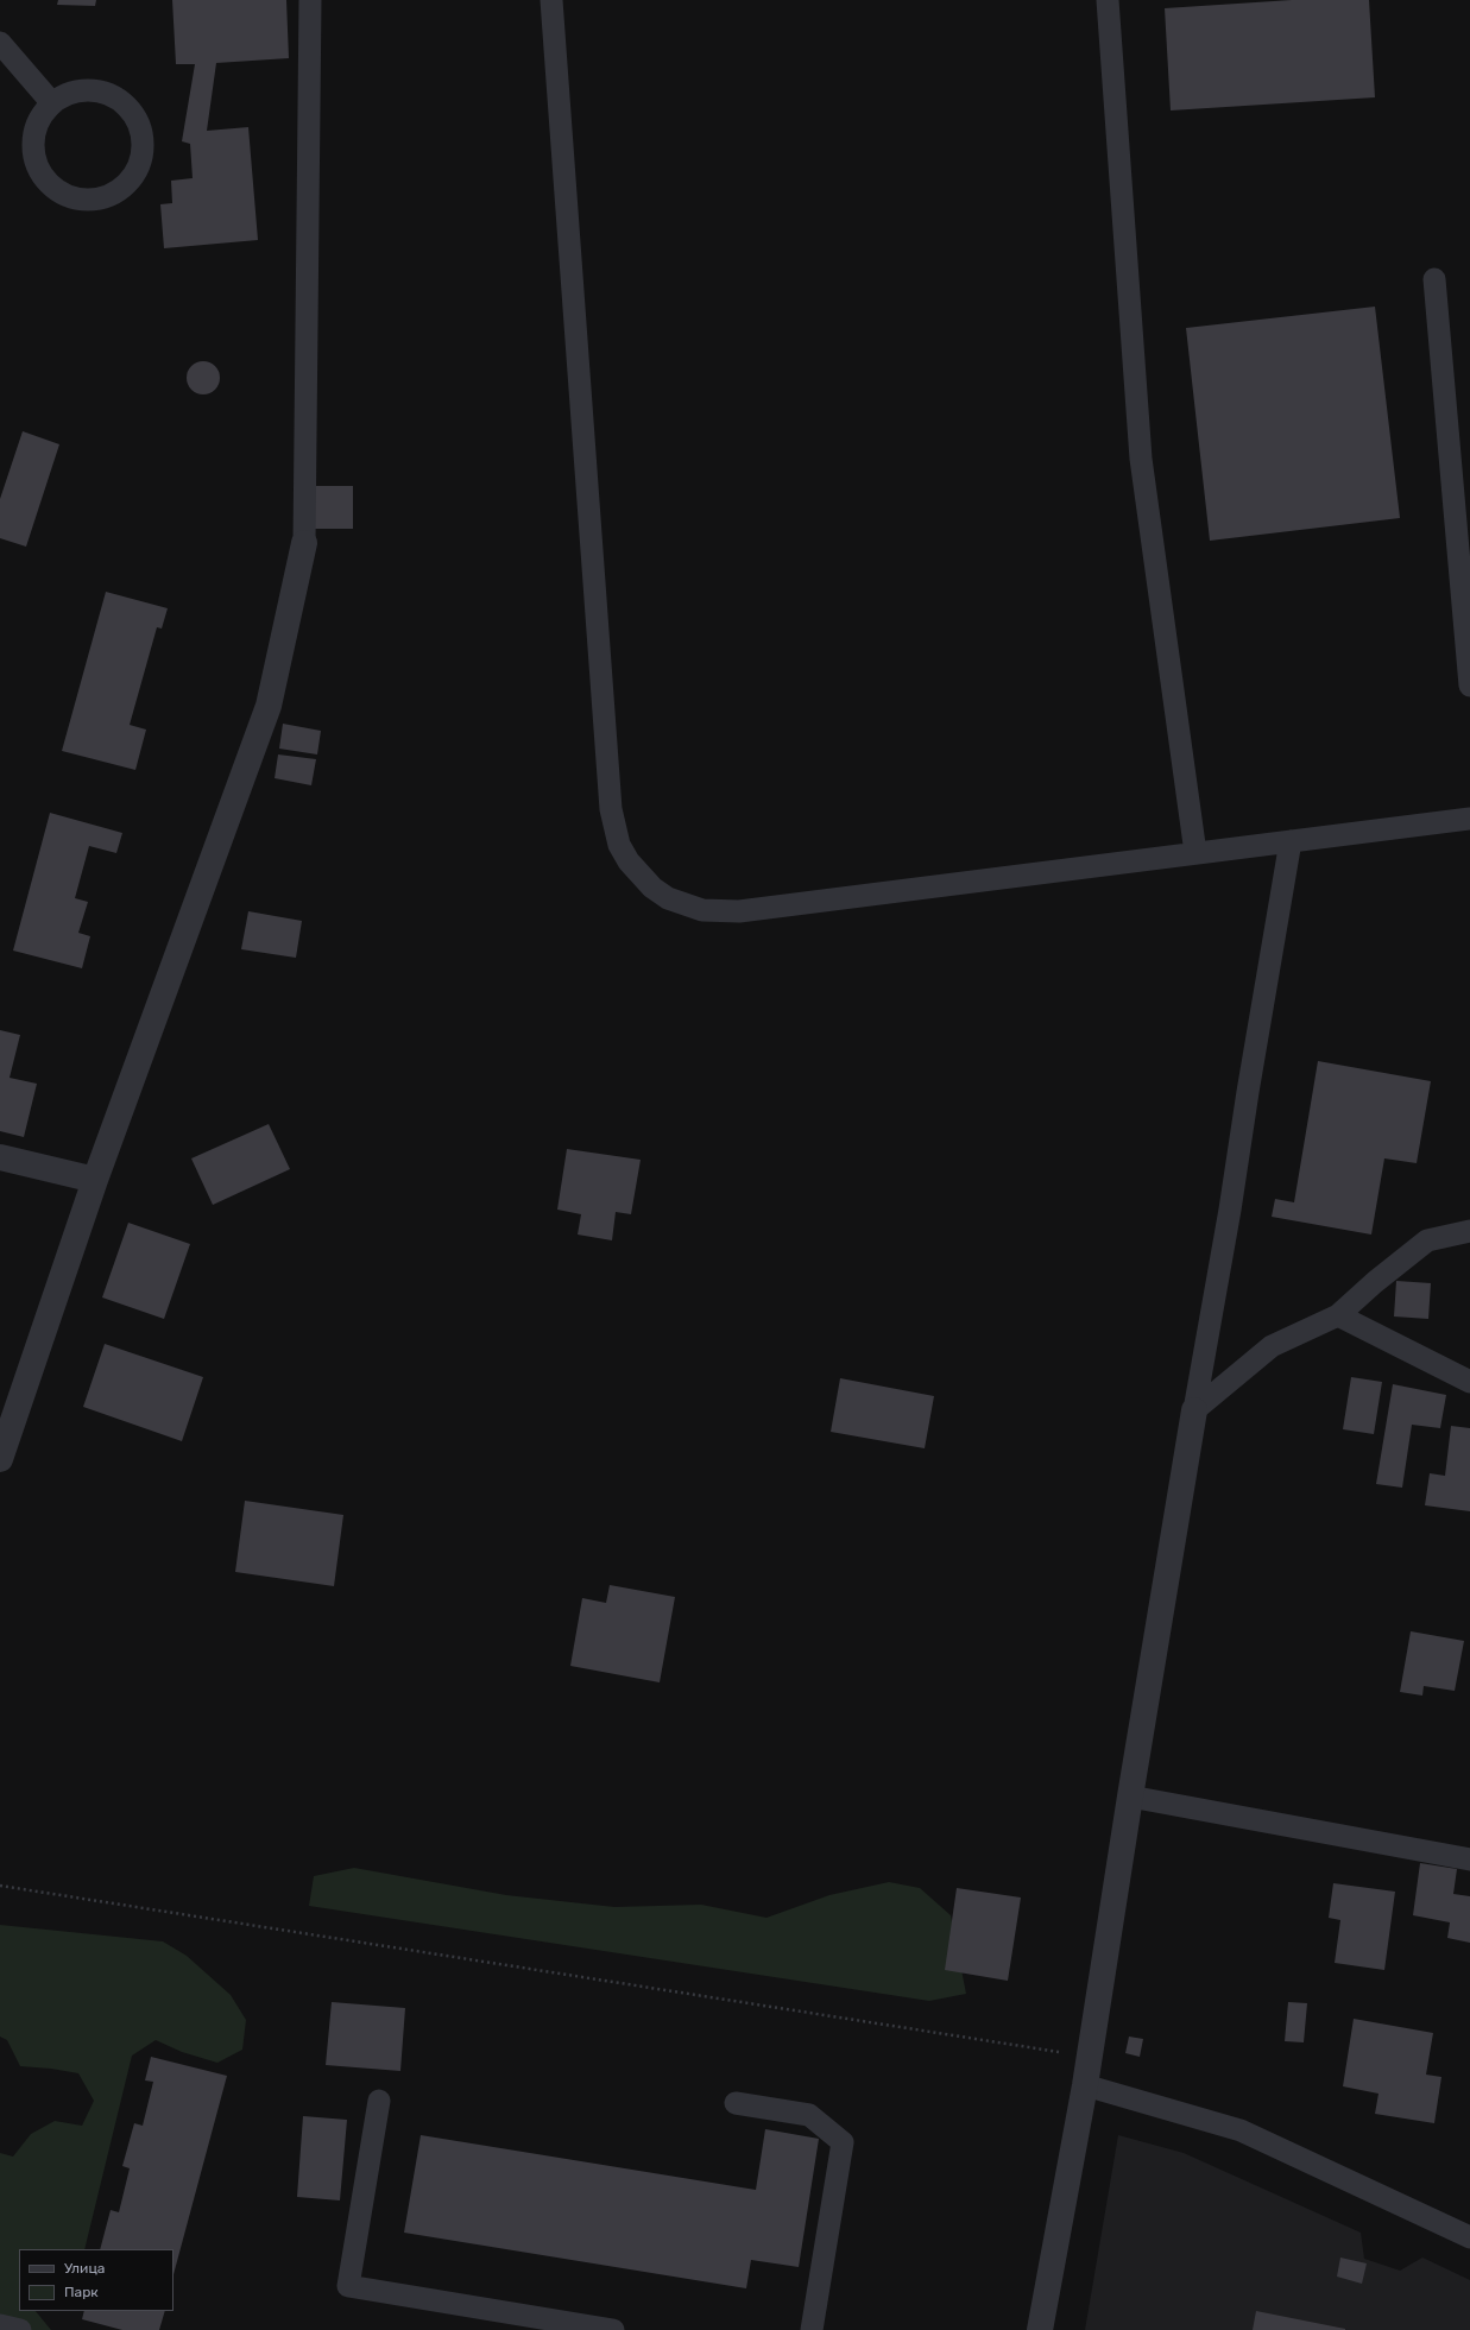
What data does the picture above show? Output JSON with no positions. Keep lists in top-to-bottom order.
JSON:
{
  "legend": ["Улица", "Парк"]
}
